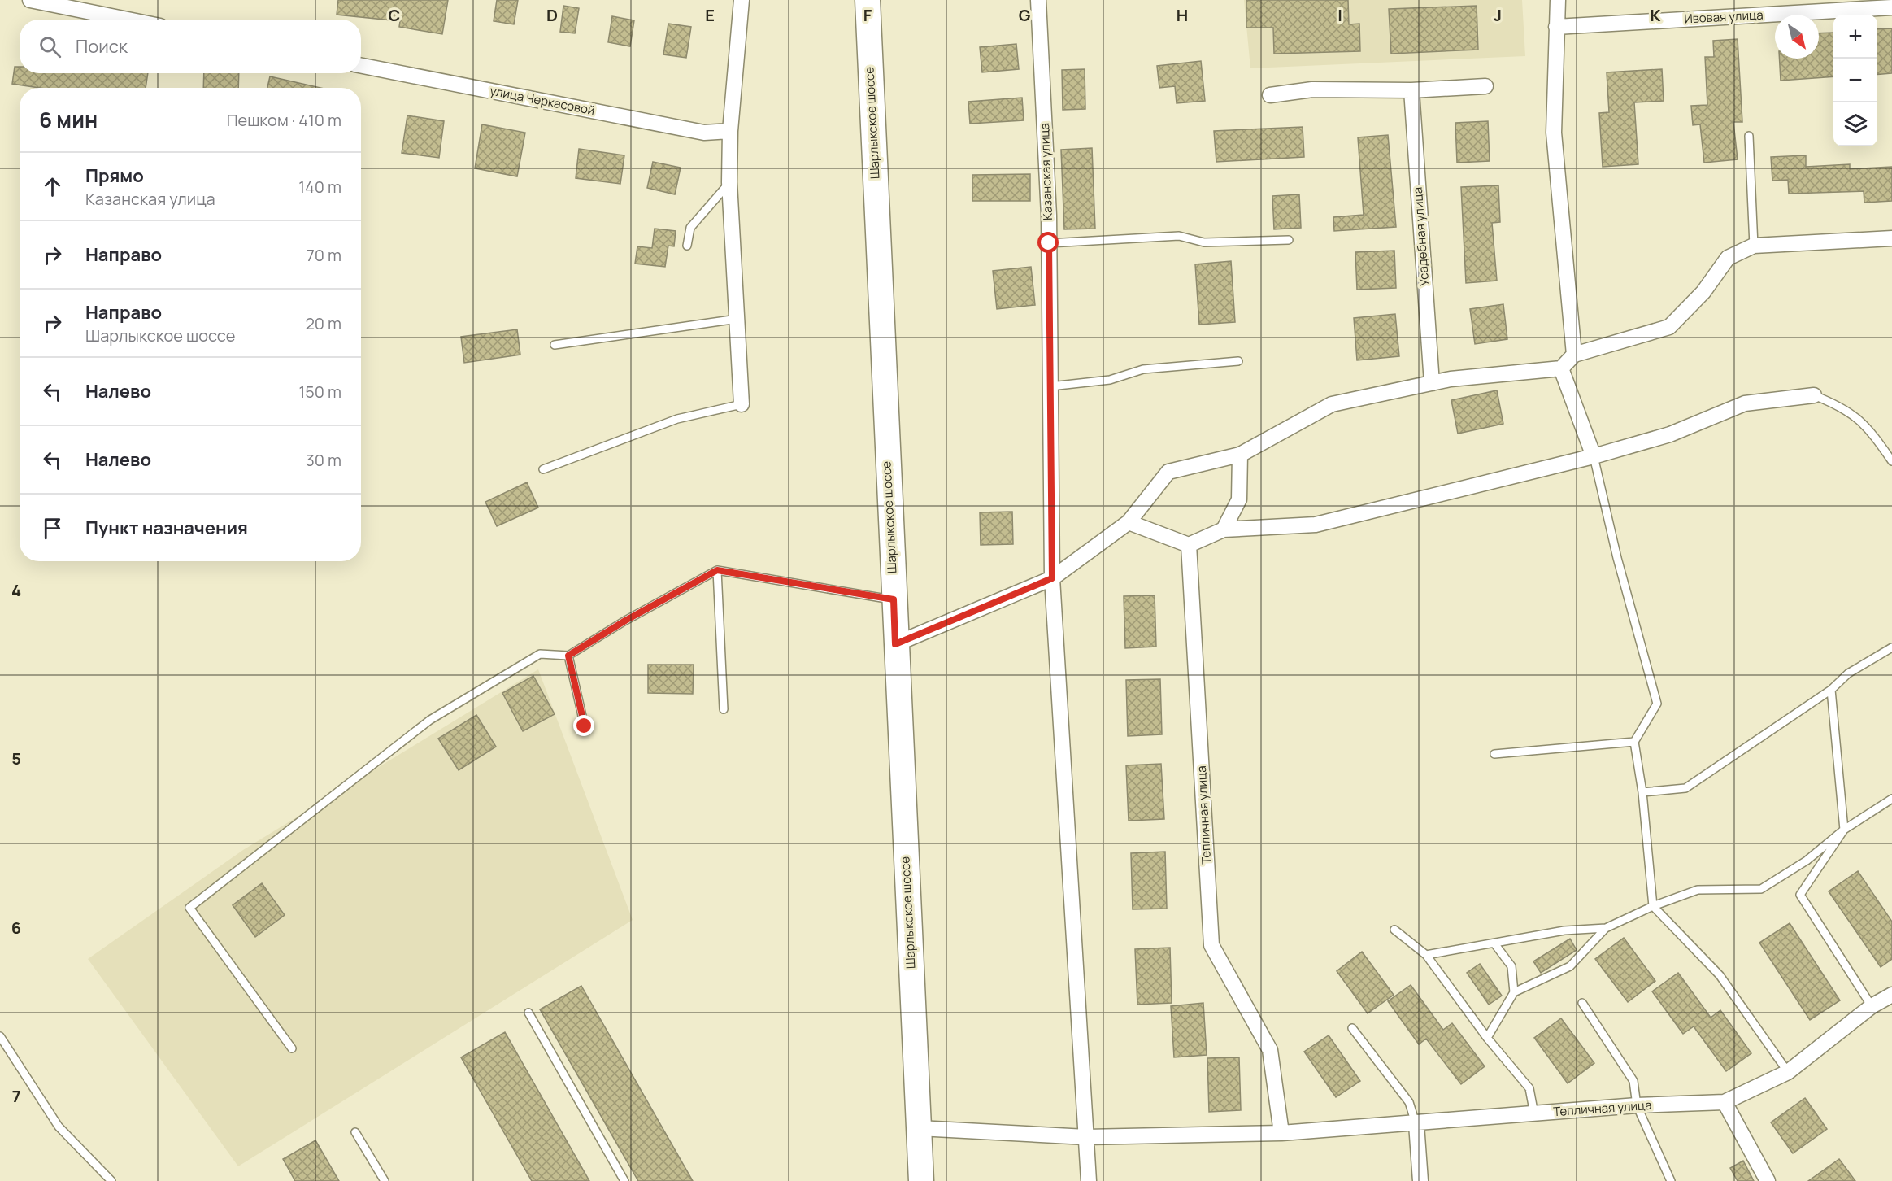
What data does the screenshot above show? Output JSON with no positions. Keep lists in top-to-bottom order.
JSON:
{
  "streets": {
    "main road": ["Шарлыкское шоссе"],
    "street": [
      "Ивовая улица",
      "улица Черкасовой",
      "Казанская улица",
      "Усадебная улица",
      "Тепличная улица"
    ]
  },
  "crossings": [
    ["Шарлыкское шоссе", "Тепличная улица"],
    ["Казанская улица", "Тепличная улица"]
  ],
  "north": "bottom right",
  "page": {
    "map_buttons": ["+", "−"],
    "search": "Поиск",
    "heading": ["6 мин", "Пешком · 410 m"],
    "list": [
      ["Прямо", "Казанская улица", "140 m"],
      ["Направо", "70 m"],
      ["Направо", "Шарлыкское шоссе", "20 m"],
      ["Налево", "150 m"],
      ["Налево", "30 m"],
      "Пункт назначения"
    ]
  },
  "grid": {
    "columns": [
      "C",
      "D",
      "E",
      "F",
      "G",
      "H",
      "I",
      "J",
      "K"
    ],
    "rows": [
      "4",
      "5",
      "6",
      "7"
    ]
  }
}
